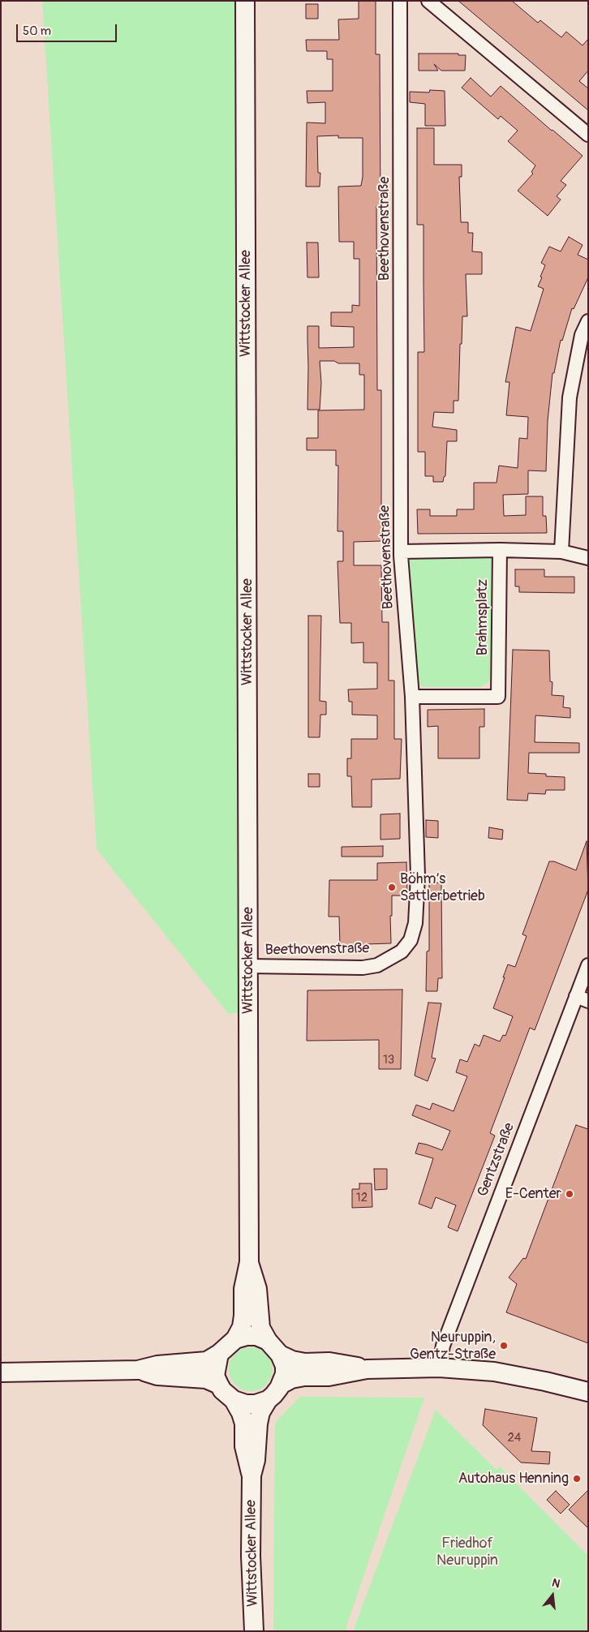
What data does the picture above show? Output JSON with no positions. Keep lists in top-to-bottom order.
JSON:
{
  "streets": {
    "main road": ["Wittstocker Allee"],
    "street": ["Beethovenstraße", "Brahmsplatz", "Gentzstraße"]
  },
  "crossings": [
    ["Beethovenstraße", "Wittstocker Allee"],
    ["Beethovenstraße", "Brahmsplatz"]
  ],
  "parks": ["Friedhof Neuruppin"],
  "places": [
    "Böhm’s Sattlerbetrieb",
    "E-Center",
    "Neuruppin, Gentz-Straße",
    "Autohaus Henning"
  ],
  "house_numbers": ["13", "12", "24"],
  "scale_bar": "50 m",
  "north": "top"
}
